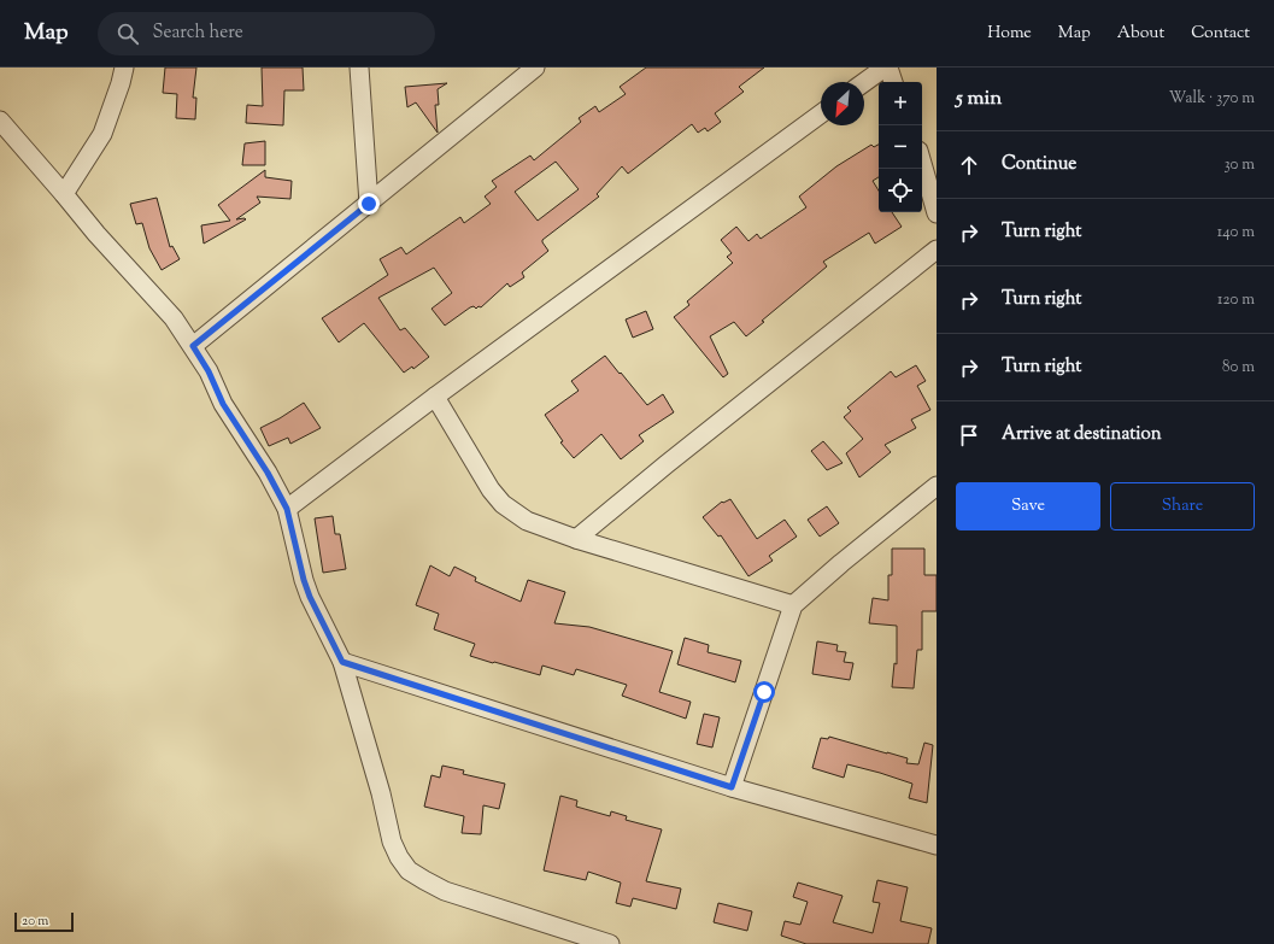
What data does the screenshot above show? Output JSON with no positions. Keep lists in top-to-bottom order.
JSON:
{
  "scale_bar": "20 m",
  "north": "bottom left",
  "page": {
    "header": "Map",
    "search": "Search here",
    "nav": [
      "Home",
      "Map",
      "About",
      "Contact"
    ],
    "heading": ["5 min", "Walk · 370 m"],
    "map_buttons": ["+", "−"],
    "list": [
      ["Continue", "30 m"],
      ["Turn right", "140 m"],
      ["Turn right", "120 m"],
      ["Turn right", "80 m"],
      "Arrive at destination"
    ],
    "buttons": ["Save", "Share"],
    "scale": "20 m"
  }
}
